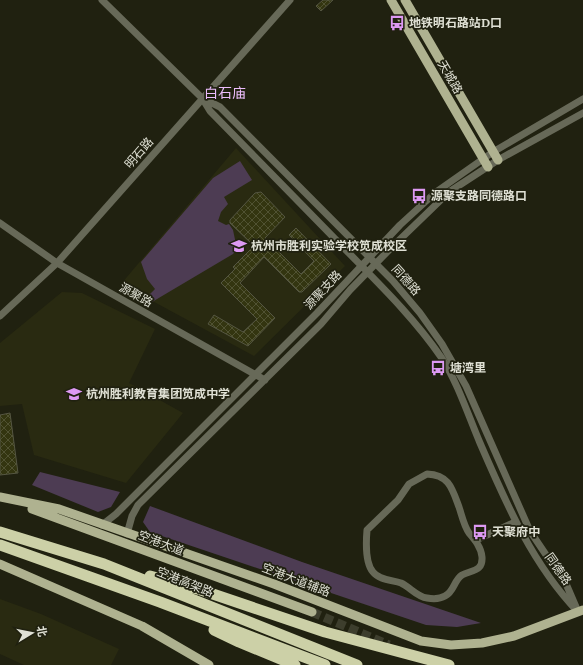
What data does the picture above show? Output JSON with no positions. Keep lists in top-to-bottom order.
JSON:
{
  "streets": {
    "highway": ["空港高架路"],
    "main road": ["天城路", "空港大道", "空港大道辅路"],
    "street": [
      "明石路",
      "同德路",
      "源聚支路",
      "源聚路"
    ]
  },
  "crossings": [
    ["天城路", "源聚支路"],
    ["明石路", "同德路"],
    ["明石路", "源聚路"],
    ["同德路", "源聚支路"],
    ["同德路", "空港大道辅路"],
    ["源聚支路", "源聚路"],
    ["源聚支路", "空港大道辅路"],
    ["空港大道", "空港大道辅路"]
  ],
  "districts": ["白石庙"],
  "places": {
    "bus stop": [
      "地铁明石路站D口",
      "源聚支路同德路口",
      "塘湾里",
      "天聚府中"
    ],
    "school or university": ["杭州市胜利实验学校笕成校区", "杭州胜利教育集团笕成中学"]
  },
  "north": "right"
}
